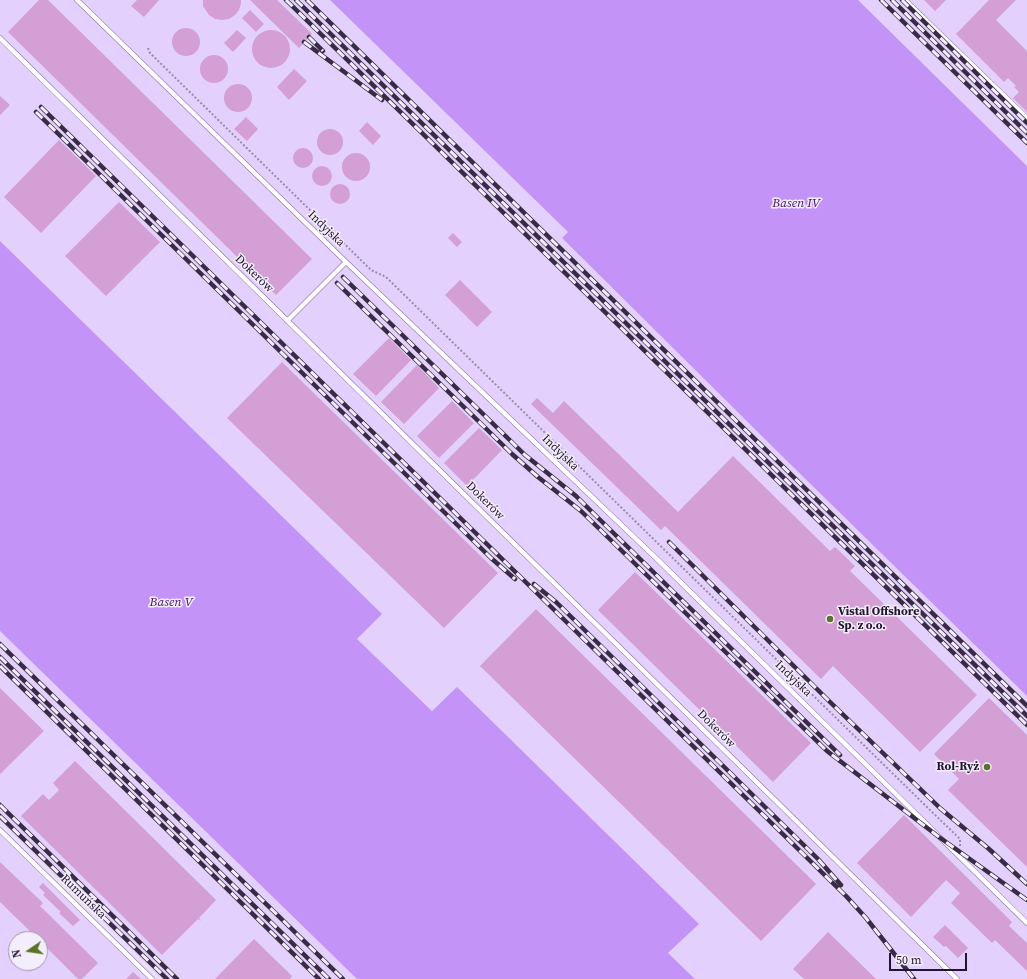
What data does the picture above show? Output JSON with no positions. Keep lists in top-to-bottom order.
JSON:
{
  "streets": {
    "lane": ["Indyjska", "Dokerów", "Rumuńska"]
  },
  "water": ["Basen IV", "Basen V"],
  "places": ["Vistal Offshore Sp. z o.o.", "Rol-Ryż"],
  "scale_bar": "50 m",
  "north": "left"
}
